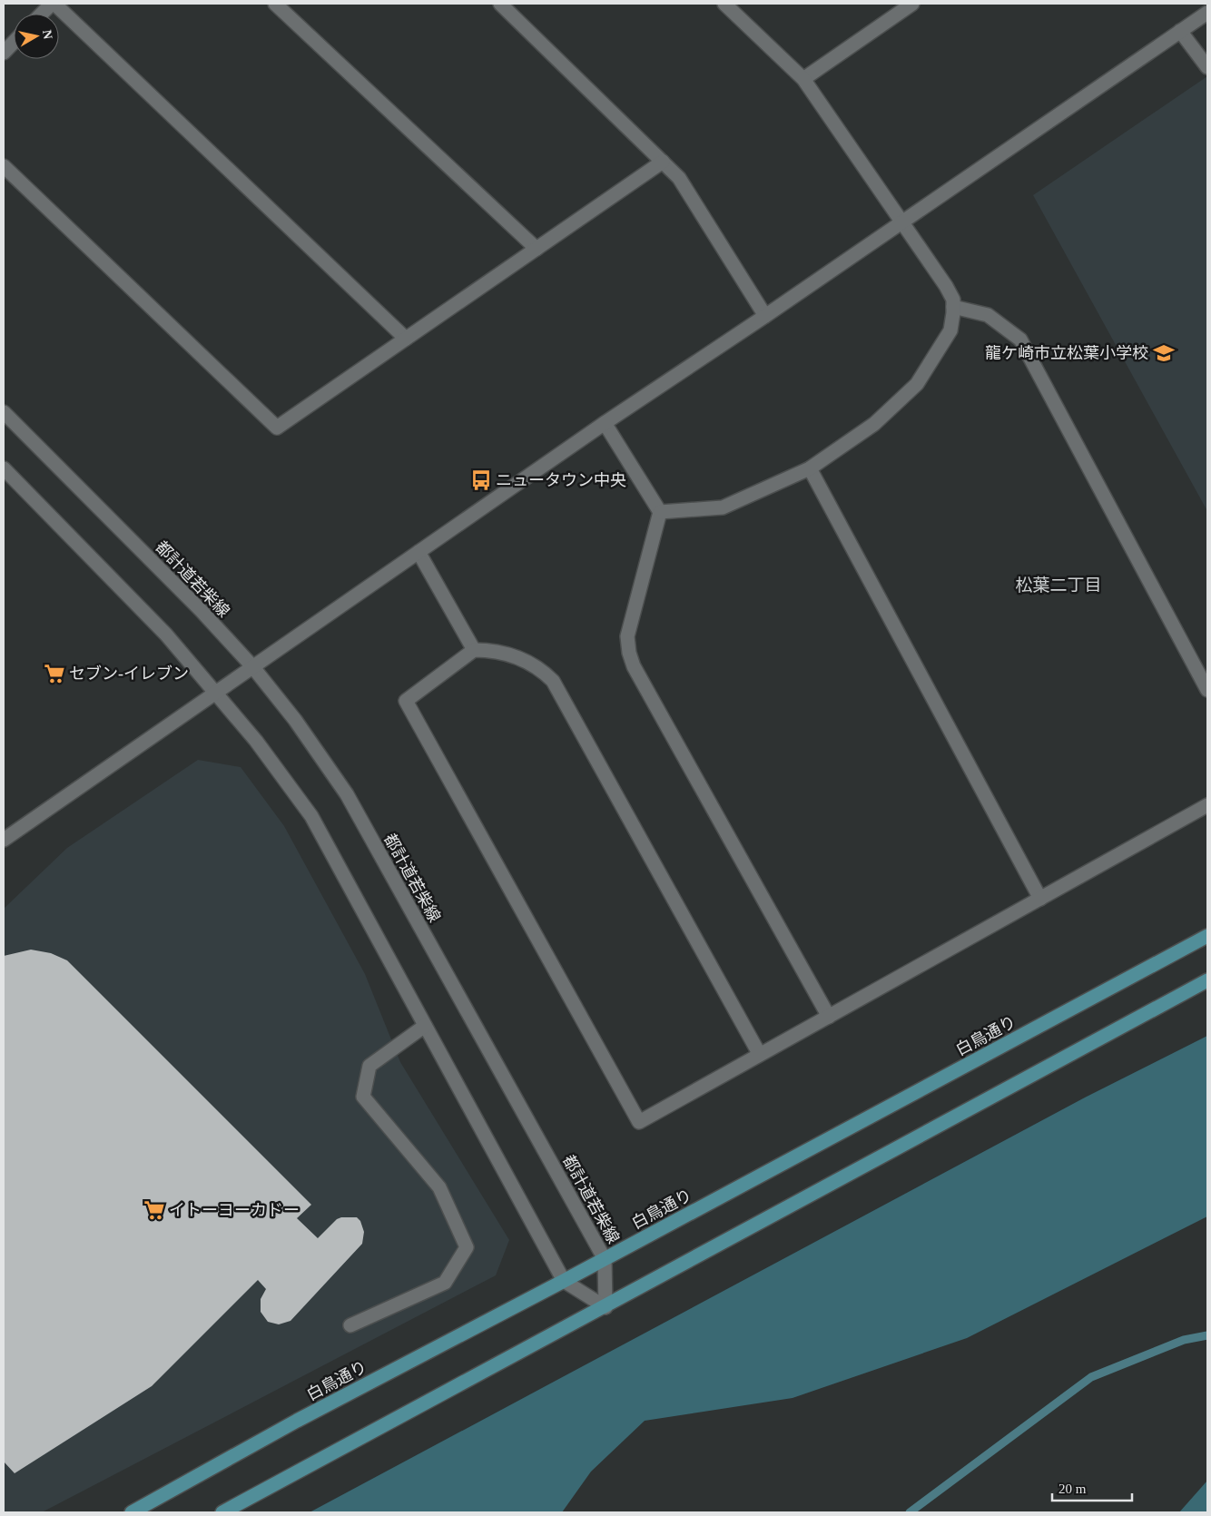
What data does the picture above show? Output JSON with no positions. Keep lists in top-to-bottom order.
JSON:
{
  "streets": {
    "main road": ["白鳥通り"],
    "street": ["都計道若柴線"]
  },
  "crossings": [
    ["都計道若柴線", "白鳥通り"]
  ],
  "districts": ["松葉二丁目"],
  "places": {
    "school or university": ["龍ケ崎市立松葉小学校"],
    "bus stop": ["ニュータウン中央"],
    "supermarket": ["セブン-イレブン", "イトーヨーカドー"]
  },
  "scale_bar": "20 m",
  "north": "right"
}
